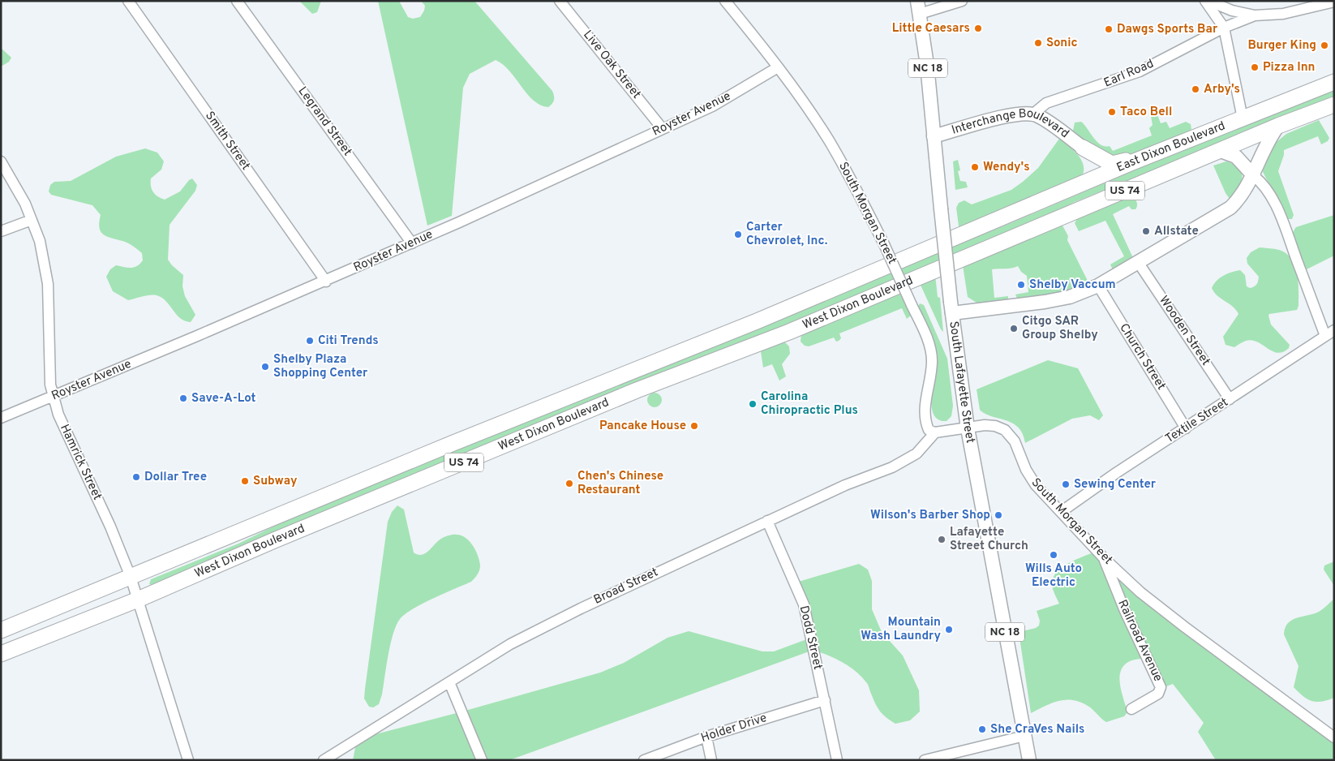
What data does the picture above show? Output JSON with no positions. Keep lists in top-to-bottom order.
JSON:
{
  "streets": {
    "highway": ["East Dixon Boulevard", "US 74", "West Dixon Boulevard"],
    "main road": ["NC 18", "Interchange Boulevard", "South Lafayette Street"],
    "street": [
      "Live Oak Street",
      "Earl Road",
      "Royster Avenue",
      "Legrand Street",
      "Smith Street",
      "South Morgan Street",
      "Wooden Street",
      "Church Street",
      "Textile Street",
      "Hamrick Street",
      "Broad Street",
      "Dodd Street",
      "Railroad Avenue",
      "Holder Drive"
    ]
  },
  "crossings": [
    ["Live Oak Street", "Royster Avenue"],
    ["Earl Road", "Interchange Boulevard"],
    ["Royster Avenue", "Legrand Street"],
    ["Royster Avenue", "Smith Street"],
    ["Royster Avenue", "South Morgan Street"],
    ["Royster Avenue", "Hamrick Street"],
    ["Interchange Boulevard", "South Lafayette Street"],
    ["East Dixon Boulevard", "West Dixon Boulevard"],
    ["South Morgan Street", "South Lafayette Street"],
    ["South Morgan Street", "Textile Street"],
    ["South Morgan Street", "Broad Street"],
    ["South Morgan Street", "Railroad Avenue"],
    ["West Dixon Boulevard", "Hamrick Street"],
    ["Wooden Street", "Textile Street"],
    ["Church Street", "Textile Street"],
    ["Broad Street", "Dodd Street"],
    ["Dodd Street", "Holder Drive"]
  ],
  "places": [
    "Little Caesars",
    "Dawgs Sports Bar",
    "Sonic",
    "Burger King",
    "Pizza Inn",
    "Arby's",
    "Taco Bell",
    "Wendy's",
    "Allstate",
    "Carter Chevrolet, Inc.",
    "Shelby Vaccum",
    "Citgo SAR Group Shelby",
    "Citi Trends",
    "Shelby Plaza Shopping Center",
    "Save-A-Lot",
    "Carolina Chiropractic Plus",
    "Pancake House",
    "Dollar Tree",
    "Subway",
    "Chen's Chinese Restaurant",
    "Sewing Center",
    "Wilson's Barber Shop",
    "Lafayette Street Church",
    "Wills Auto Electric",
    "Mountain Wash Laundry",
    "She CraVes Nails"
  ]
}
